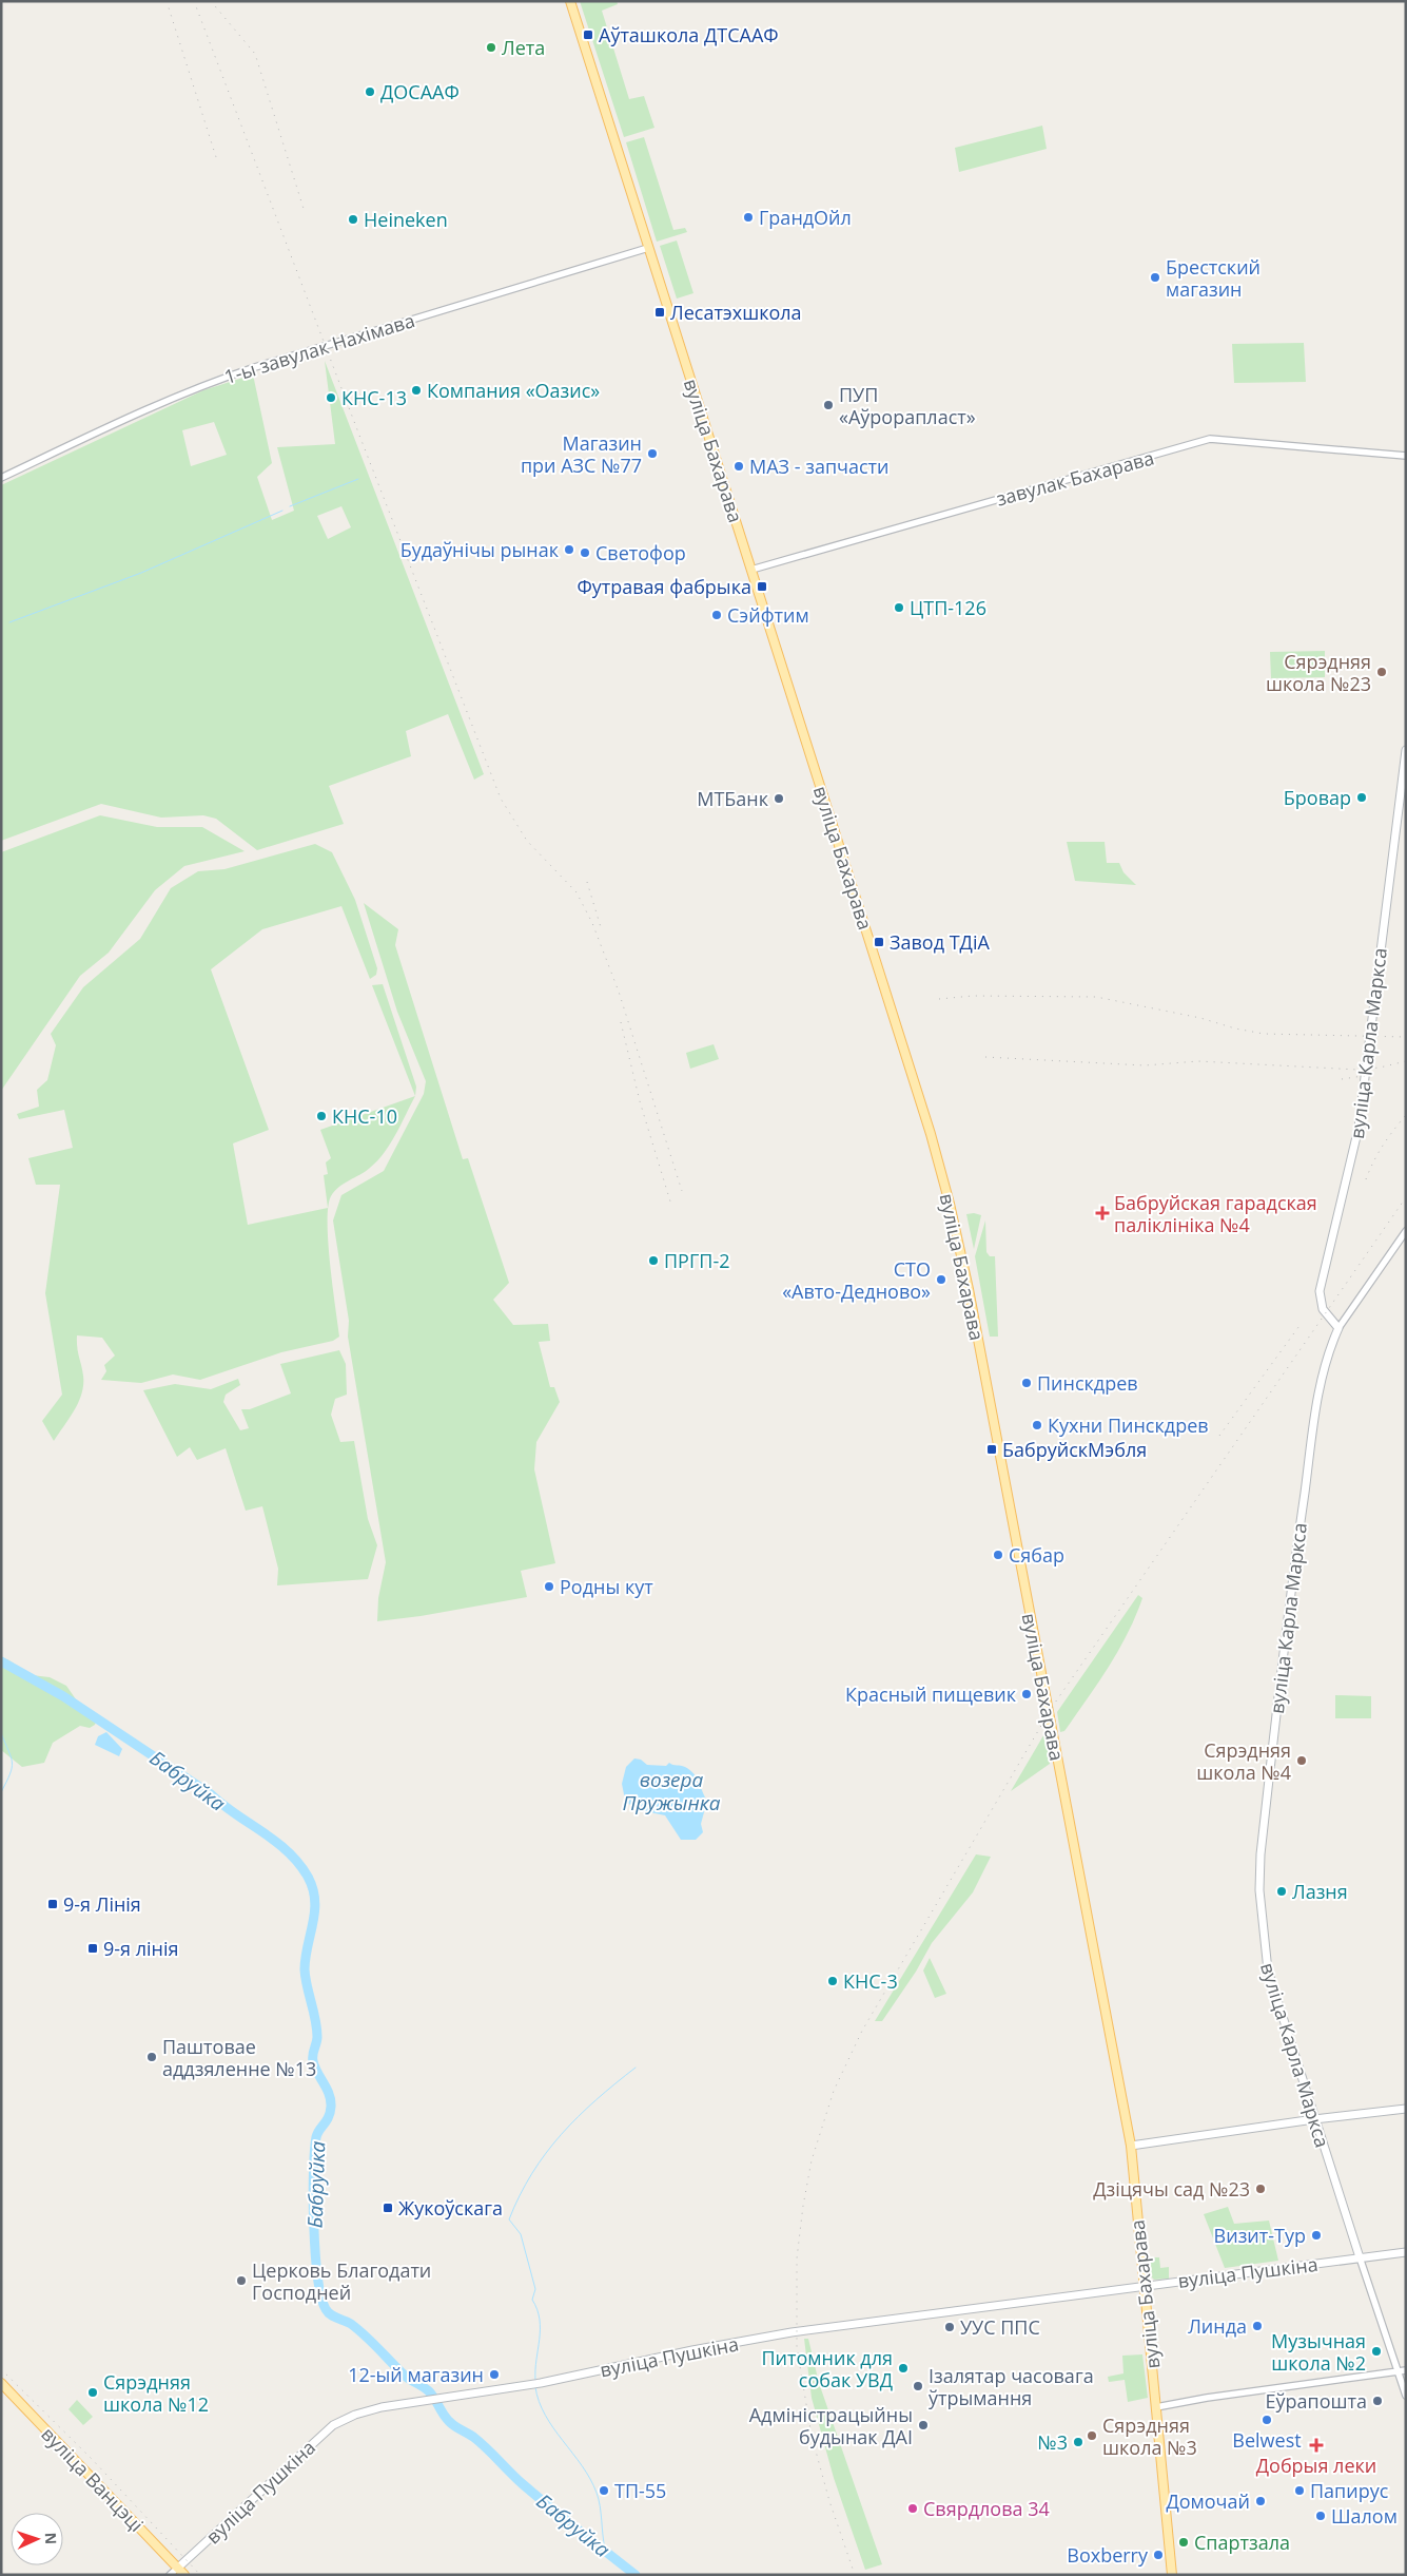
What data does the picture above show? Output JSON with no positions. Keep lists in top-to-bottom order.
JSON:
{
  "streets": {
    "main road": [
      "вуліца Бахарава",
      "вуліца Карла Маркса",
      "вуліца Пушкіна",
      "вуліца Ванцэці"
    ],
    "street": ["1-ы завулак Нахімава", "завулак Бахарава"]
  },
  "crossings": [
    ["1-ы завулак Нахімава", "вуліца Бахарава"],
    ["вуліца Бахарава", "завулак Бахарава"],
    ["вуліца Бахарава", "вуліца Пушкіна"],
    ["вуліца Карла Маркса", "вуліца Пушкіна"],
    ["вуліца Пушкіна", "вуліца Ванцэці"]
  ],
  "water": ["возера Пружынка", "Бабруйка"],
  "places": {
    "transit": [
      "Аўташкола ДТСААФ",
      "Лесатэхшкола",
      "Футравая фабрыка",
      "Завод ТДіА",
      "БабруйскМэбля",
      "9-я Лінія",
      "9-я лінія",
      "Жукоўскага"
    ],
    "other": [
      "Лета",
      "ДОСААФ",
      "ГрандОйл",
      "Heineken",
      "Брестский магазин",
      "Компания «Оазис»",
      "КНС-13",
      "ПУП «Аўрорапласт»",
      "Магазин при АЗС №77",
      "МАЗ - запчасти",
      "Будаўнічы рынак",
      "Светофор",
      "ЦТП-126",
      "Сэйфтим",
      "Сярэдняя школа №23",
      "Бровар",
      "МТБанк",
      "КНС-10",
      "ПРГП-2",
      "СТО «Авто-Дедново»",
      "Пинскдрев",
      "Кухни Пинскдрев",
      "Сябар",
      "Родны кут",
      "Красный пищевик",
      "Сярэдняя школа №4",
      "Лазня",
      "КНС-3",
      "Паштовае аддзяленне №13",
      "Дзіцячы сад №23",
      "Визит-Тур",
      "Церковь Благодати Господней",
      "Линда",
      "УУС ППС",
      "Музычная школа №2",
      "Питомник для собак УВД",
      "12-ый магазин",
      "Ізалятар часовага ўтрымання",
      "Сярэдняя школа №12",
      "Еўрапошта",
      "Belwest",
      "Адміністрацыйны будынак ДАІ",
      "Сярэдняя школа №3",
      "№3",
      "ТП-55",
      "Папирус",
      "Домочай",
      "Свярдлова 34",
      "Шалом",
      "Спартзала",
      "Boxberry"
    ],
    "health": ["Бабруйская гарадская паліклініка №4", "Добрыя леки"]
  },
  "north": "right"
}
